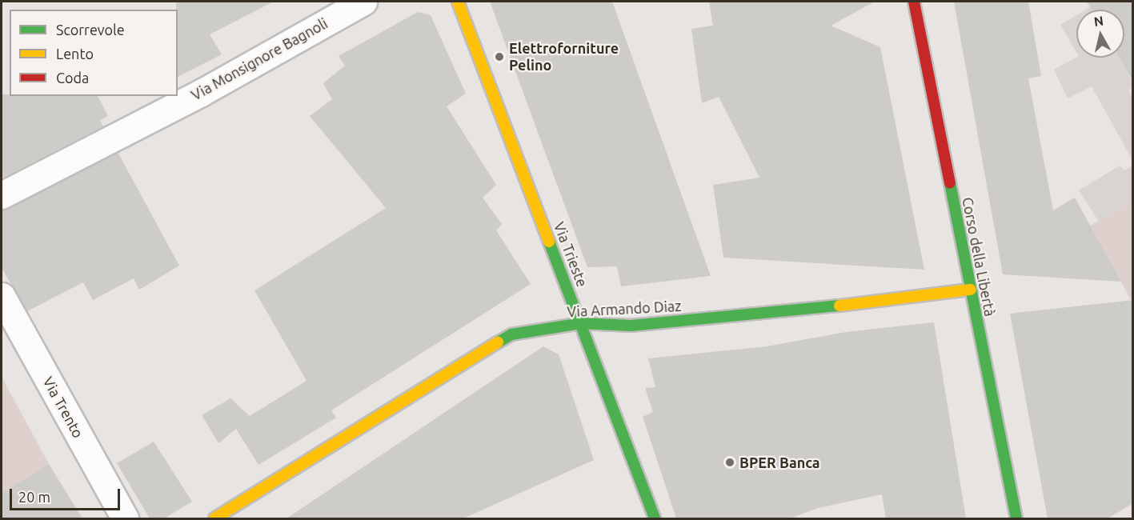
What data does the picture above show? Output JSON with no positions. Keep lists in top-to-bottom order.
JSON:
{
  "streets": {
    "street": [
      "Via Monsignore Bagnoli",
      "Via Trieste",
      "Corso della Libertà",
      "Via Armando Diaz",
      "Via Trento"
    ]
  },
  "crossings": [
    ["Via Trieste", "Via Armando Diaz"],
    ["Corso della Libertà", "Via Armando Diaz"]
  ],
  "places": ["Elettroforniture Pelino", "BPER Banca"],
  "legend": ["Scorrevole", "Lento", "Coda"],
  "scale_bar": "20 m",
  "north": "top"
}
